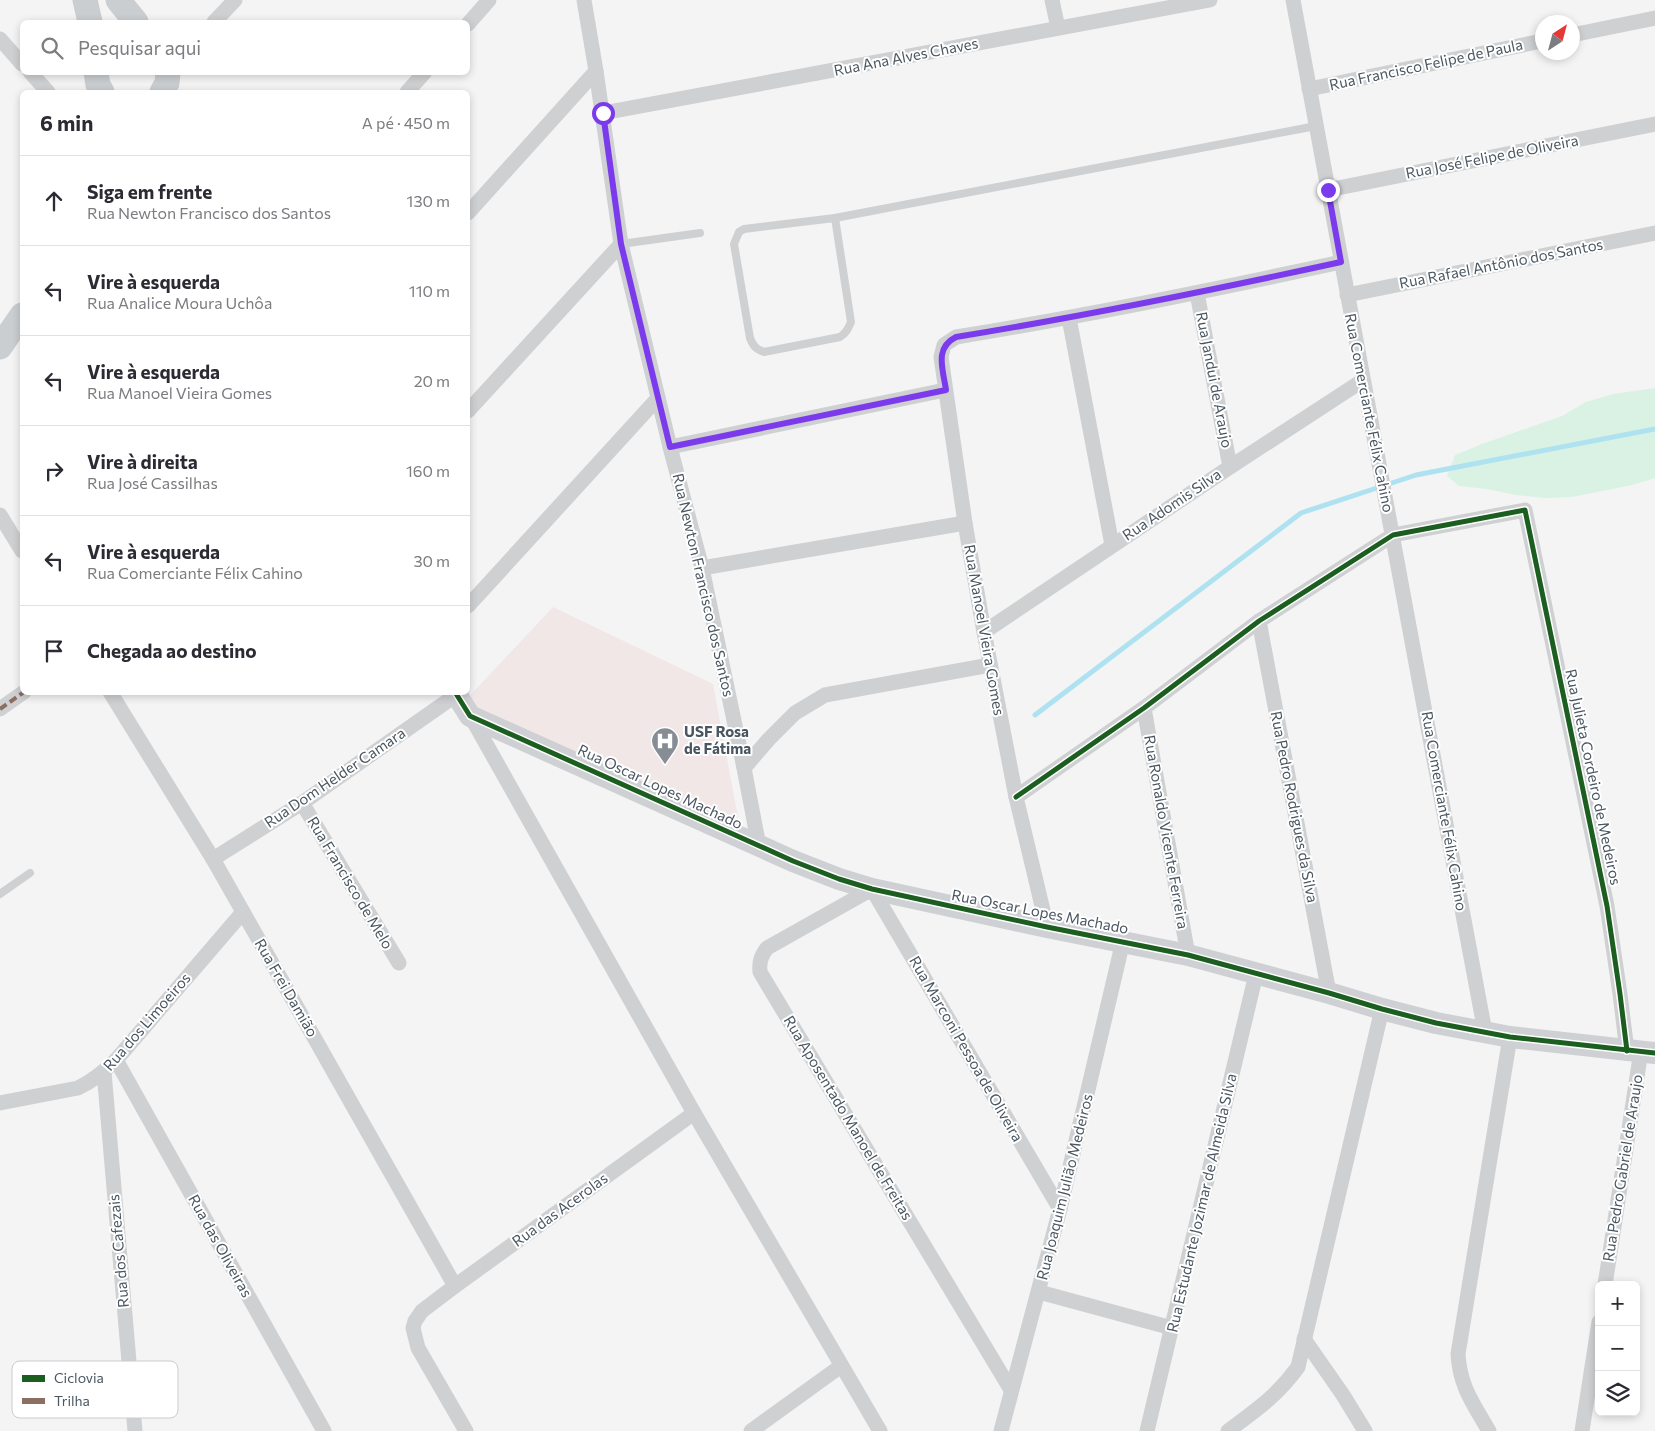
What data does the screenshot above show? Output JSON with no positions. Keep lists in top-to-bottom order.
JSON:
{
  "streets": {
    "street": [
      "Rua Ana Alves Chaves",
      "Rua Francisco Felipe de Paula",
      "Rua José Felipe de Oliveira",
      "Rua Rafael Antônio dos Santos",
      "Rua Jandui de Araujo",
      "Rua Comerciante Félix Cahino",
      "Rua Adomis Silva",
      "Rua Newton Francisco dos Santos",
      "Rua Manoel Vieira Gomes",
      "Rua Julieta Cordeiro de Medeiros",
      "Rua Dom Helder Camara",
      "Rua Oscar Lopes Machado",
      "Rua Pedro Rodrigues da Silva",
      "Rua Ronaldo Vicente Ferreira",
      "Rua Francisco de Melo",
      "Rua Frei Damião",
      "Rua dos Limoeiros",
      "Rua Marconi Pessoa de Oliveira",
      "Rua Aposentado Manoel de Freitas",
      "Rua Pedro Gabriel de Araujo",
      "Rua Joaquim Julião Medeiros",
      "Rua Estudante Jozimar de Almeida Silva",
      "Rua das Acerolas",
      "Rua das Oliveiras",
      "Rua dos Cafezais"
    ]
  },
  "crossings": [
    ["Rua Ana Alves Chaves", "Rua Newton Francisco dos Santos"],
    ["Rua Francisco Felipe de Paula", "Rua Comerciante Félix Cahino"],
    ["Rua José Felipe de Oliveira", "Rua Comerciante Félix Cahino"],
    ["Rua Rafael Antônio dos Santos", "Rua Comerciante Félix Cahino"],
    ["Rua Jandui de Araujo", "Rua Adomis Silva"],
    ["Rua Comerciante Félix Cahino", "Rua Adomis Silva"],
    ["Rua Comerciante Félix Cahino", "Rua Julieta Cordeiro de Medeiros"],
    ["Rua Comerciante Félix Cahino", "Rua Oscar Lopes Machado"],
    ["Rua Adomis Silva", "Rua Manoel Vieira Gomes"],
    ["Rua Newton Francisco dos Santos", "Rua Oscar Lopes Machado"],
    ["Rua Manoel Vieira Gomes", "Rua Oscar Lopes Machado"],
    ["Rua Julieta Cordeiro de Medeiros", "Rua Oscar Lopes Machado"],
    ["Rua Julieta Cordeiro de Medeiros", "Rua Pedro Gabriel de Araujo"],
    ["Rua Dom Helder Camara", "Rua Francisco de Melo"],
    ["Rua Dom Helder Camara", "Rua Frei Damião"],
    ["Rua Oscar Lopes Machado", "Rua Pedro Rodrigues da Silva"],
    ["Rua Oscar Lopes Machado", "Rua Ronaldo Vicente Ferreira"],
    ["Rua Oscar Lopes Machado", "Rua Marconi Pessoa de Oliveira"],
    ["Rua Oscar Lopes Machado", "Rua Aposentado Manoel de Freitas"],
    ["Rua Oscar Lopes Machado", "Rua Pedro Gabriel de Araujo"],
    ["Rua Oscar Lopes Machado", "Rua Joaquim Julião Medeiros"],
    ["Rua Oscar Lopes Machado", "Rua Estudante Jozimar de Almeida Silva"],
    ["Rua Frei Damião", "Rua dos Limoeiros"],
    ["Rua Frei Damião", "Rua das Acerolas"],
    ["Rua dos Limoeiros", "Rua das Oliveiras"],
    ["Rua dos Limoeiros", "Rua dos Cafezais"],
    ["Rua Marconi Pessoa de Oliveira", "Rua Aposentado Manoel de Freitas"],
    ["Rua Marconi Pessoa de Oliveira", "Rua Joaquim Julião Medeiros"],
    ["Rua Aposentado Manoel de Freitas", "Rua Joaquim Julião Medeiros"]
  ],
  "places": {
    "hospital": ["USF Rosa de Fátima"]
  },
  "legend": ["Ciclovia", "Trilha"],
  "north": "top right",
  "page": {
    "search": "Pesquisar aqui",
    "heading": ["6 min", "A pé · 450 m"],
    "list": [
      ["Siga em frente", "Rua Newton Francisco dos Santos", "130 m"],
      ["Vire à esquerda", "Rua Analice Moura Uchôa", "110 m"],
      ["Vire à esquerda", "Rua Manoel Vieira Gomes", "20 m"],
      ["Vire à direita", "Rua José Cassilhas", "160 m"],
      ["Vire à esquerda", "Rua Comerciante Félix Cahino", "30 m"],
      "Chegada ao destino"
    ],
    "map_buttons": ["+", "−"]
  }
}
